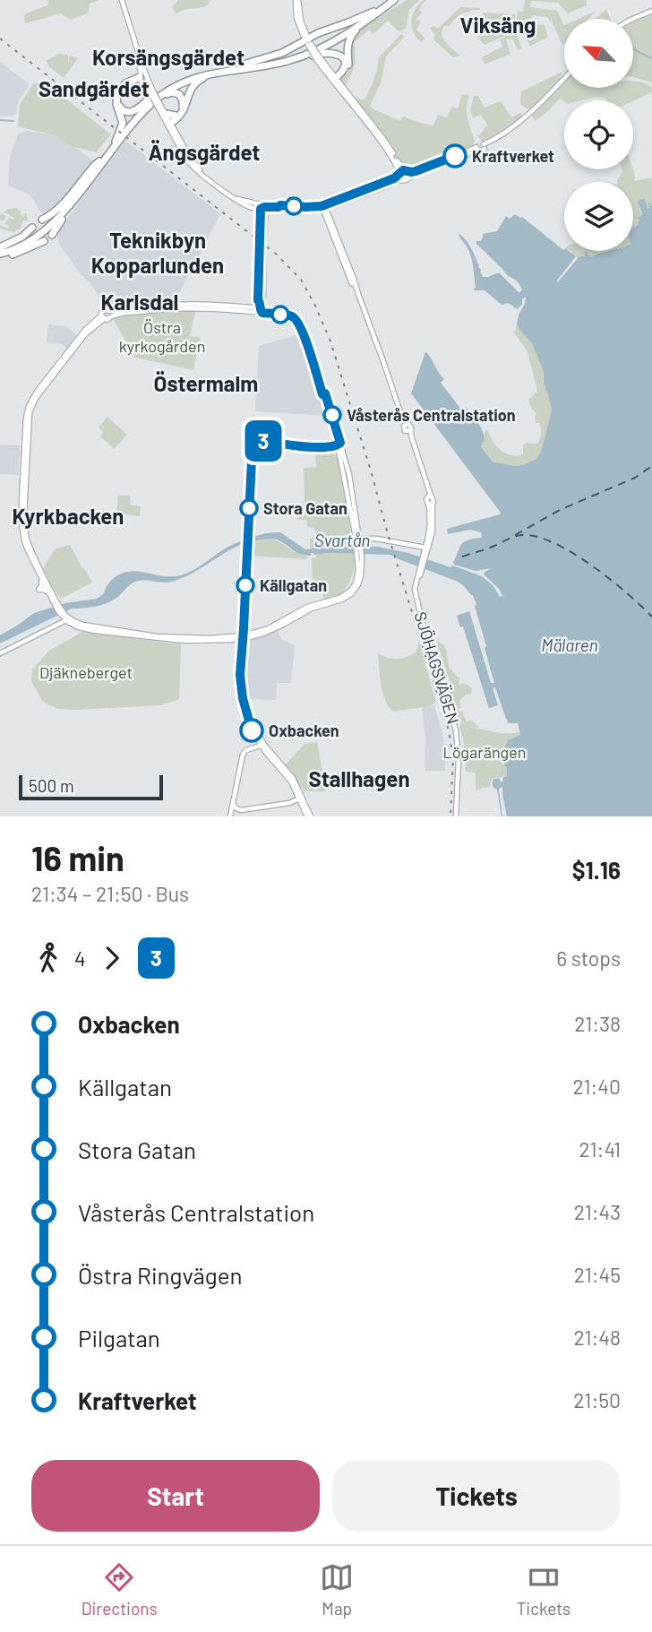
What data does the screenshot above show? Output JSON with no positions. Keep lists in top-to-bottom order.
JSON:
{
  "streets": {
    "main road": ["SJÖHAGSVÄGEN"]
  },
  "districts": [
    "Viksäng",
    "Korsängsgärdet",
    "Sandgärdet",
    "Ängsgärdet",
    "Teknikbyn Kopparlunden",
    "Karlsdal",
    "Östermalm",
    "Kyrkbacken",
    "Stallhagen"
  ],
  "water": ["Svartån", "Mälaren"],
  "parks": ["Östra kyrkogården", "Djäkneberget", "Lögarängen"],
  "places": [
    "Kraftverket",
    "Våsterås Centralstation",
    "Stora Gatan",
    "Källgatan",
    "Oxbacken"
  ],
  "lines": ["bus line 3"],
  "scale_bar": "500 m",
  "north": "top left",
  "page": {
    "on_map": "3",
    "scale": "500 m",
    "heading": ["16 min", "21:34 – 21:50 · Bus", "$1.16"],
    "legs": ["4", "3", "6 stops"],
    "list": [
      {
        "name": "Oxbacken",
        "value": "21:38"
      },
      {
        "name": "Källgatan",
        "value": "21:40"
      },
      {
        "name": "Stora Gatan",
        "value": "21:41"
      },
      {
        "name": "Våsterås Centralstation",
        "value": "21:43"
      },
      {
        "name": "Östra Ringvägen",
        "value": "21:45"
      },
      {
        "name": "Pilgatan",
        "value": "21:48"
      },
      {
        "name": "Kraftverket",
        "value": "21:50"
      }
    ],
    "buttons": ["Start", "Tickets"],
    "tabs": ["Directions", "Map", "Tickets"]
  }
}
